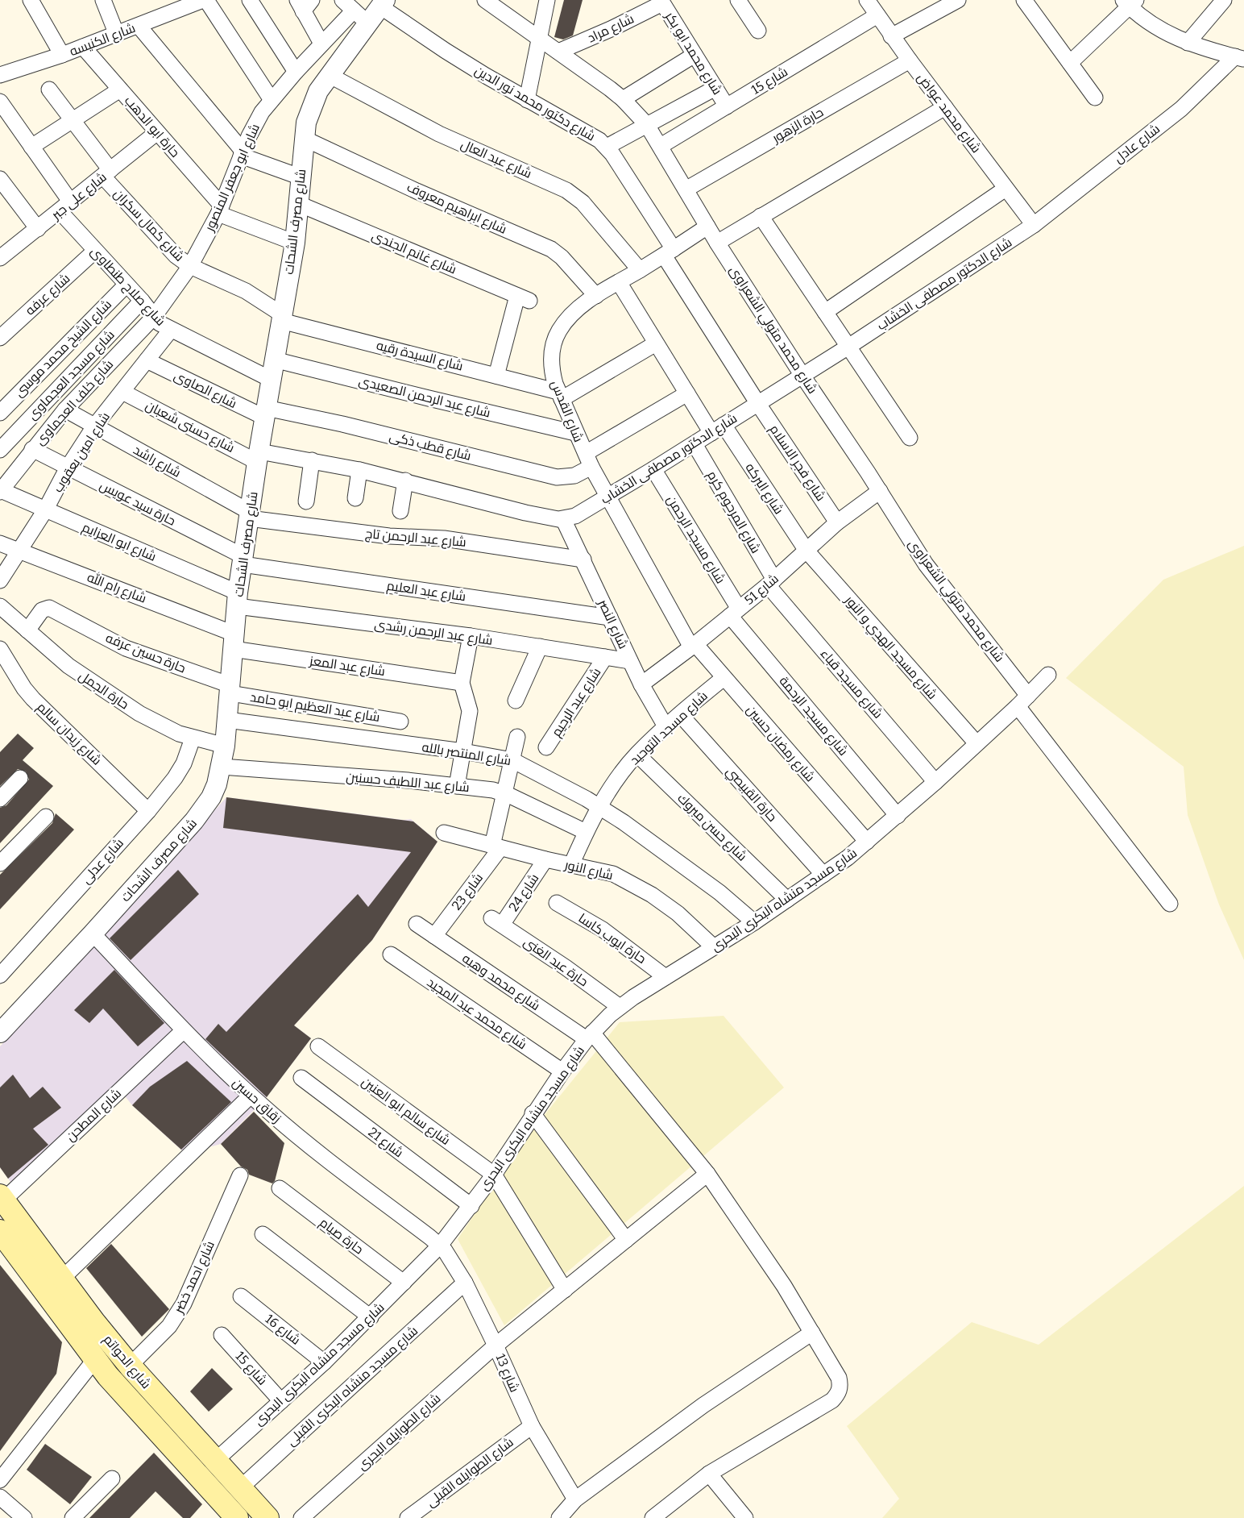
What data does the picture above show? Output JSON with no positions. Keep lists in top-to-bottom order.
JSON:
{
  "streets": {
    "main road": ["شارع الحواتم"],
    "street": [
      "شارع مراد",
      "شارع الكنيسه",
      "شارع محمد ابو بكر",
      "شارع 15",
      "شارع دكتور محمد نور الدين",
      "شارع محمد عواض",
      "حارة الزهور",
      "حارة ابو الدهب",
      "شارع عادل",
      "شارع عبد العال",
      "شارع ابو جعفر المنصور",
      "شارع على جبر",
      "شارع ابراهيم معروف",
      "شارع مصرف الشحات",
      "شارع كمال سكران",
      "شارع غانم الجندى",
      "شارع الدكتور مصطفى الخشاب",
      "شارع صلاح طنطاوى",
      "شارع عرفه",
      "شارع محمد متولي الشعراوى",
      "شارع الشيخ محمد موسى",
      "شارع السيدة رقيه",
      "شارع مسجد العجماوى",
      "شارع الصاوى",
      "شارع عبد الرحمن الصعيدى",
      "شارع خلف العجماوى",
      "شارع القدس",
      "شارع حسنى شعبان",
      "شارع قطب ذكى",
      "شارع امين يعقوب",
      "شارع راشد",
      "شارع فجر الاسلام",
      "شارع البركه",
      "حارة سيد عويس",
      "شارع المرحوم كرم",
      "شارع عبد الرحمن تاج",
      "شارع مسجد الرحمن",
      "شارع ابو العزايم",
      "شارع رام الله",
      "شارع 51",
      "شارع عبد العليم",
      "شارع النصر",
      "شارع عبد الرحمن رشدى",
      "شارع مسجد الهدي و النور",
      "حارة حسين عرفه",
      "شارع عبد المعز",
      "شارع مسجد قباء",
      "حارة الجمل",
      "شارع عبد الرحيم",
      "شارع عبد العظيم ابو حامد",
      "شارع مسجد الرحمة",
      "شارع مسجد التوحيد",
      "شارع زيدان سالم",
      "شارع رمضان حسين",
      "شارع المنتصر بالله",
      "شارع عبد اللطيف حسنين",
      "حارة القبيصي",
      "شارع حسن مبروك",
      "شارع عدلى",
      "شارع النور",
      "شارع 23",
      "شارع 24",
      "شارع مسجد منشاه البكرى البحرى",
      "حارة ايوب كاسا",
      "حارة عبد الغنى",
      "شارع محمد وهبه",
      "شارع محمد عبد المجيد",
      "زقاق حسين",
      "شارع سالم ابو العنين",
      "شارع المطحن",
      "شارع 21",
      "حارة صيام",
      "شارع احمد خضر",
      "شارع 16",
      "شارع 13",
      "شارع مسجد منشاه البكرى القبلى",
      "شارع الطوايله البحرى",
      "شارع الطوايله القبلى"
    ]
  },
  "crossings": [
    ["شارع مراد", "شارع محمد ابو بكر"],
    ["شارع مراد", "شارع محمد متولي الشعراوى"],
    ["شارع الكنيسه", "حارة ابو الدهب"],
    ["شارع محمد ابو بكر", "شارع 15"],
    ["شارع 15", "شارع محمد عواض"],
    ["شارع 15", "شارع محمد متولي الشعراوى"],
    ["شارع 15", "شارع مسجد منشاه البكرى البحرى"],
    ["شارع دكتور محمد نور الدين", "شارع مصرف الشحات"],
    ["شارع دكتور محمد نور الدين", "شارع الدكتور مصطفى الخشاب"],
    ["شارع دكتور محمد نور الدين", "شارع القدس"],
    ["شارع دكتور محمد نور الدين", "شارع فجر الاسلام"],
    ["شارع محمد عواض", "حارة الزهور"],
    ["شارع محمد عواض", "شارع عادل"],
    ["شارع محمد عواض", "شارع الدكتور مصطفى الخشاب"],
    ["حارة الزهور", "شارع محمد متولي الشعراوى"],
    ["حارة ابو الدهب", "شارع ابو جعفر المنصور"],
    ["حارة ابو الدهب", "شارع على جبر"],
    ["شارع عادل", "شارع الدكتور مصطفى الخشاب"],
    ["شارع عبد العال", "شارع مصرف الشحات"],
    ["شارع عبد العال", "شارع القدس"],
    ["شارع ابو جعفر المنصور", "شارع مصرف الشحات"],
    ["شارع ابو جعفر المنصور", "شارع كمال سكران"],
    ["شارع ابو جعفر المنصور", "شارع صلاح طنطاوى"],
    ["شارع ابو جعفر المنصور", "شارع خلف العجماوى"],
    ["شارع على جبر", "شارع كمال سكران"],
    ["شارع على جبر", "شارع صلاح طنطاوى"],
    ["شارع ابراهيم معروف", "شارع مصرف الشحات"],
    ["شارع ابراهيم معروف", "شارع القدس"],
    ["شارع مصرف الشحات", "شارع كمال سكران"],
    ["شارع مصرف الشحات", "شارع غانم الجندى"],
    ["شارع مصرف الشحات", "شارع صلاح طنطاوى"],
    ["شارع مصرف الشحات", "شارع السيدة رقيه"],
    ["شارع مصرف الشحات", "شارع الصاوى"],
    ["شارع مصرف الشحات", "شارع عبد الرحمن الصعيدى"],
    ["شارع مصرف الشحات", "شارع حسنى شعبان"],
    ["شارع مصرف الشحات", "شارع قطب ذكى"],
    ["شارع مصرف الشحات", "شارع راشد"],
    ["شارع مصرف الشحات", "حارة سيد عويس"],
    ["شارع مصرف الشحات", "شارع عبد الرحمن تاج"],
    ["شارع مصرف الشحات", "شارع ابو العزايم"],
    ["شارع مصرف الشحات", "شارع رام الله"],
    ["شارع مصرف الشحات", "شارع عبد العليم"],
    ["شارع مصرف الشحات", "شارع عبد الرحمن رشدى"],
    ["شارع مصرف الشحات", "حارة حسين عرفه"],
    ["شارع مصرف الشحات", "شارع عبد المعز"],
    ["شارع مصرف الشحات", "حارة الجمل"],
    ["شارع مصرف الشحات", "شارع عبد العظيم ابو حامد"],
    ["شارع مصرف الشحات", "شارع المنتصر بالله"],
    ["شارع مصرف الشحات", "شارع عبد اللطيف حسنين"],
    ["شارع مصرف الشحات", "زقاق حسين"],
    ["شارع كمال سكران", "شارع السيدة رقيه"],
    ["شارع غانم الجندى", "شارع السيدة رقيه"],
    ["شارع الدكتور مصطفى الخشاب", "شارع محمد متولي الشعراوى"],
    ["شارع الدكتور مصطفى الخشاب", "شارع القدس"],
    ["شارع الدكتور مصطفى الخشاب", "شارع فجر الاسلام"],
    ["شارع الدكتور مصطفى الخشاب", "شارع البركه"],
    ["شارع الدكتور مصطفى الخشاب", "شارع المرحوم كرم"],
    ["شارع الدكتور مصطفى الخشاب", "شارع مسجد الرحمن"],
    ["شارع الدكتور مصطفى الخشاب", "شارع النصر"],
    ["شارع صلاح طنطاوى", "شارع عرفه"],
    ["شارع صلاح طنطاوى", "شارع الشيخ محمد موسى"],
    ["شارع صلاح طنطاوى", "شارع مسجد العجماوى"],
    ["شارع صلاح طنطاوى", "شارع خلف العجماوى"],
    ["شارع صلاح طنطاوى", "شارع امين يعقوب"],
    ["شارع محمد متولي الشعراوى", "شارع القدس"],
    ["شارع محمد متولي الشعراوى", "شارع 51"],
    ["شارع محمد متولي الشعراوى", "شارع مسجد منشاه البكرى البحرى"],
    ["شارع السيدة رقيه", "شارع القدس"],
    ["شارع الصاوى", "شارع قطب ذكى"],
    ["شارع الصاوى", "شارع امين يعقوب"],
    ["شارع عبد الرحمن الصعيدى", "شارع القدس"],
    ["شارع خلف العجماوى", "شارع راشد"],
    ["شارع خلف العجماوى", "حارة سيد عويس"],
    ["شارع خلف العجماوى", "شارع ابو العزايم"],
    ["شارع القدس", "شارع قطب ذكى"],
    ["شارع القدس", "شارع البركه"],
    ["شارع القدس", "شارع 51"],
    ["شارع القدس", "شارع رمضان حسين"],
    ["شارع حسنى شعبان", "شارع امين يعقوب"],
    ["شارع قطب ذكى", "شارع البركه"],
    ["شارع امين يعقوب", "شارع راشد"],
    ["شارع امين يعقوب", "حارة سيد عويس"],
    ["شارع امين يعقوب", "شارع ابو العزايم"],
    ["شارع امين يعقوب", "شارع رام الله"],
    ["شارع راشد", "شارع عبد الرحمن تاج"],
    ["شارع فجر الاسلام", "شارع 51"],
    ["شارع البركه", "شارع 51"],
    ["شارع البركه", "شارع مسجد الهدي و النور"],
    ["حارة سيد عويس", "شارع عبد العليم"],
    ["شارع المرحوم كرم", "شارع 51"],
    ["شارع المرحوم كرم", "شارع مسجد قباء"],
    ["شارع عبد الرحمن تاج", "شارع النصر"],
    ["شارع مسجد الرحمن", "شارع 51"],
    ["شارع مسجد الرحمن", "شارع مسجد الرحمة"],
    ["شارع ابو العزايم", "شارع عبد الرحمن رشدى"],
    ["شارع رام الله", "شارع عبد المعز"],
    ["شارع 51", "شارع النصر"],
    ["شارع 51", "شارع مسجد الهدي و النور"],
    ["شارع 51", "شارع مسجد قباء"],
    ["شارع 51", "شارع مسجد الرحمة"],
    ["شارع 51", "شارع رمضان حسين"],
    ["شارع عبد العليم", "شارع النصر"],
    ["شارع النصر", "شارع عبد الرحمن رشدى"],
    ["شارع النصر", "شارع مسجد التوحيد"],
    ["شارع عبد الرحمن رشدى", "شارع عبد الرحيم"],
    ["شارع مسجد الهدي و النور", "شارع مسجد منشاه البكرى البحرى"],
    ["حارة حسين عرفه", "حارة الجمل"],
    ["حارة حسين عرفه", "شارع عبد العظيم ابو حامد"],
    ["شارع مسجد قباء", "شارع مسجد منشاه البكرى البحرى"],
    ["حارة الجمل", "شارع عدلى"],
    ["شارع مسجد الرحمة", "شارع مسجد منشاه البكرى البحرى"],
    ["شارع مسجد التوحيد", "شارع رمضان حسين"],
    ["شارع مسجد التوحيد", "شارع المنتصر بالله"],
    ["شارع مسجد التوحيد", "شارع عبد اللطيف حسنين"],
    ["شارع مسجد التوحيد", "حارة القبيصي"],
    ["شارع مسجد التوحيد", "شارع حسن مبروك"],
    ["شارع مسجد التوحيد", "شارع النور"],
    ["شارع زيدان سالم", "شارع عدلى"],
    ["شارع رمضان حسين", "شارع مسجد منشاه البكرى البحرى"],
    ["شارع المنتصر بالله", "شارع مسجد منشاه البكرى البحرى"],
    ["حارة القبيصي", "شارع مسجد منشاه البكرى البحرى"],
    ["شارع حسن مبروك", "شارع مسجد منشاه البكرى البحرى"],
    ["شارع النور", "شارع 23"],
    ["شارع النور", "شارع 24"],
    ["شارع النور", "شارع مسجد منشاه البكرى البحرى"],
    ["شارع 23", "شارع محمد وهبه"],
    ["شارع 24", "حارة عبد الغنى"],
    ["شارع مسجد منشاه البكرى البحرى", "حارة ايوب كاسا"],
    ["شارع مسجد منشاه البكرى البحرى", "حارة عبد الغنى"],
    ["شارع مسجد منشاه البكرى البحرى", "شارع محمد وهبه"],
    ["شارع مسجد منشاه البكرى البحرى", "شارع محمد عبد المجيد"],
    ["شارع مسجد منشاه البكرى البحرى", "زقاق حسين"],
    ["شارع مسجد منشاه البكرى البحرى", "شارع سالم ابو العنين"],
    ["شارع مسجد منشاه البكرى البحرى", "شارع 21"],
    ["شارع مسجد منشاه البكرى البحرى", "حارة صيام"],
    ["شارع مسجد منشاه البكرى البحرى", "شارع 16"],
    ["شارع مسجد منشاه البكرى البحرى", "شارع الحواتم"],
    ["شارع مسجد منشاه البكرى البحرى", "شارع 13"],
    ["شارع محمد وهبه", "شارع الطوايله البحرى"],
    ["زقاق حسين", "شارع المطحن"],
    ["زقاق حسين", "شارع 13"],
    ["شارع المطحن", "شارع الحواتم"],
    ["شارع احمد خضر", "شارع الحواتم"],
    ["شارع الحواتم", "شارع مسجد منشاه البكرى القبلى"],
    ["شارع 13", "شارع مسجد منشاه البكرى القبلى"],
    ["شارع 13", "شارع الطوايله البحرى"],
    ["شارع 13", "شارع الطوايله القبلى"]
  ]
}
